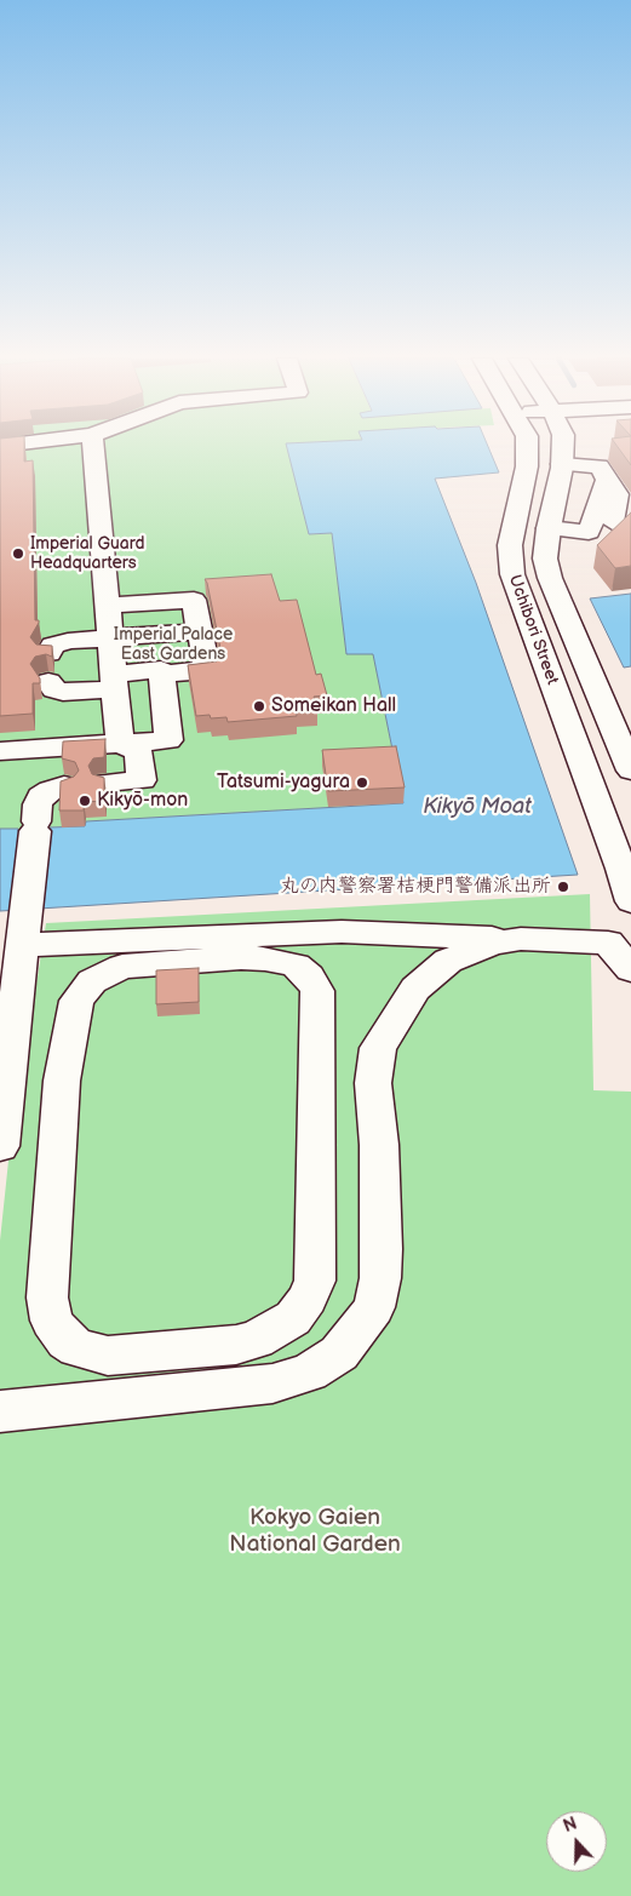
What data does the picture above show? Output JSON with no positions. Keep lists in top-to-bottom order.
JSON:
{
  "streets": {
    "main road": ["Uchibori Street"]
  },
  "water": ["Kikyō Moat"],
  "parks": ["Imperial Palace East Gardens", "Kokyo Gaien National Garden"],
  "places": [
    "Imperial Guard Headquarters",
    "Someikan Hall",
    "Tatsumi-yagura",
    "Kikyō-mon",
    "丸の内警察署桔梗門警備派出所"
  ],
  "north": "top"
}
